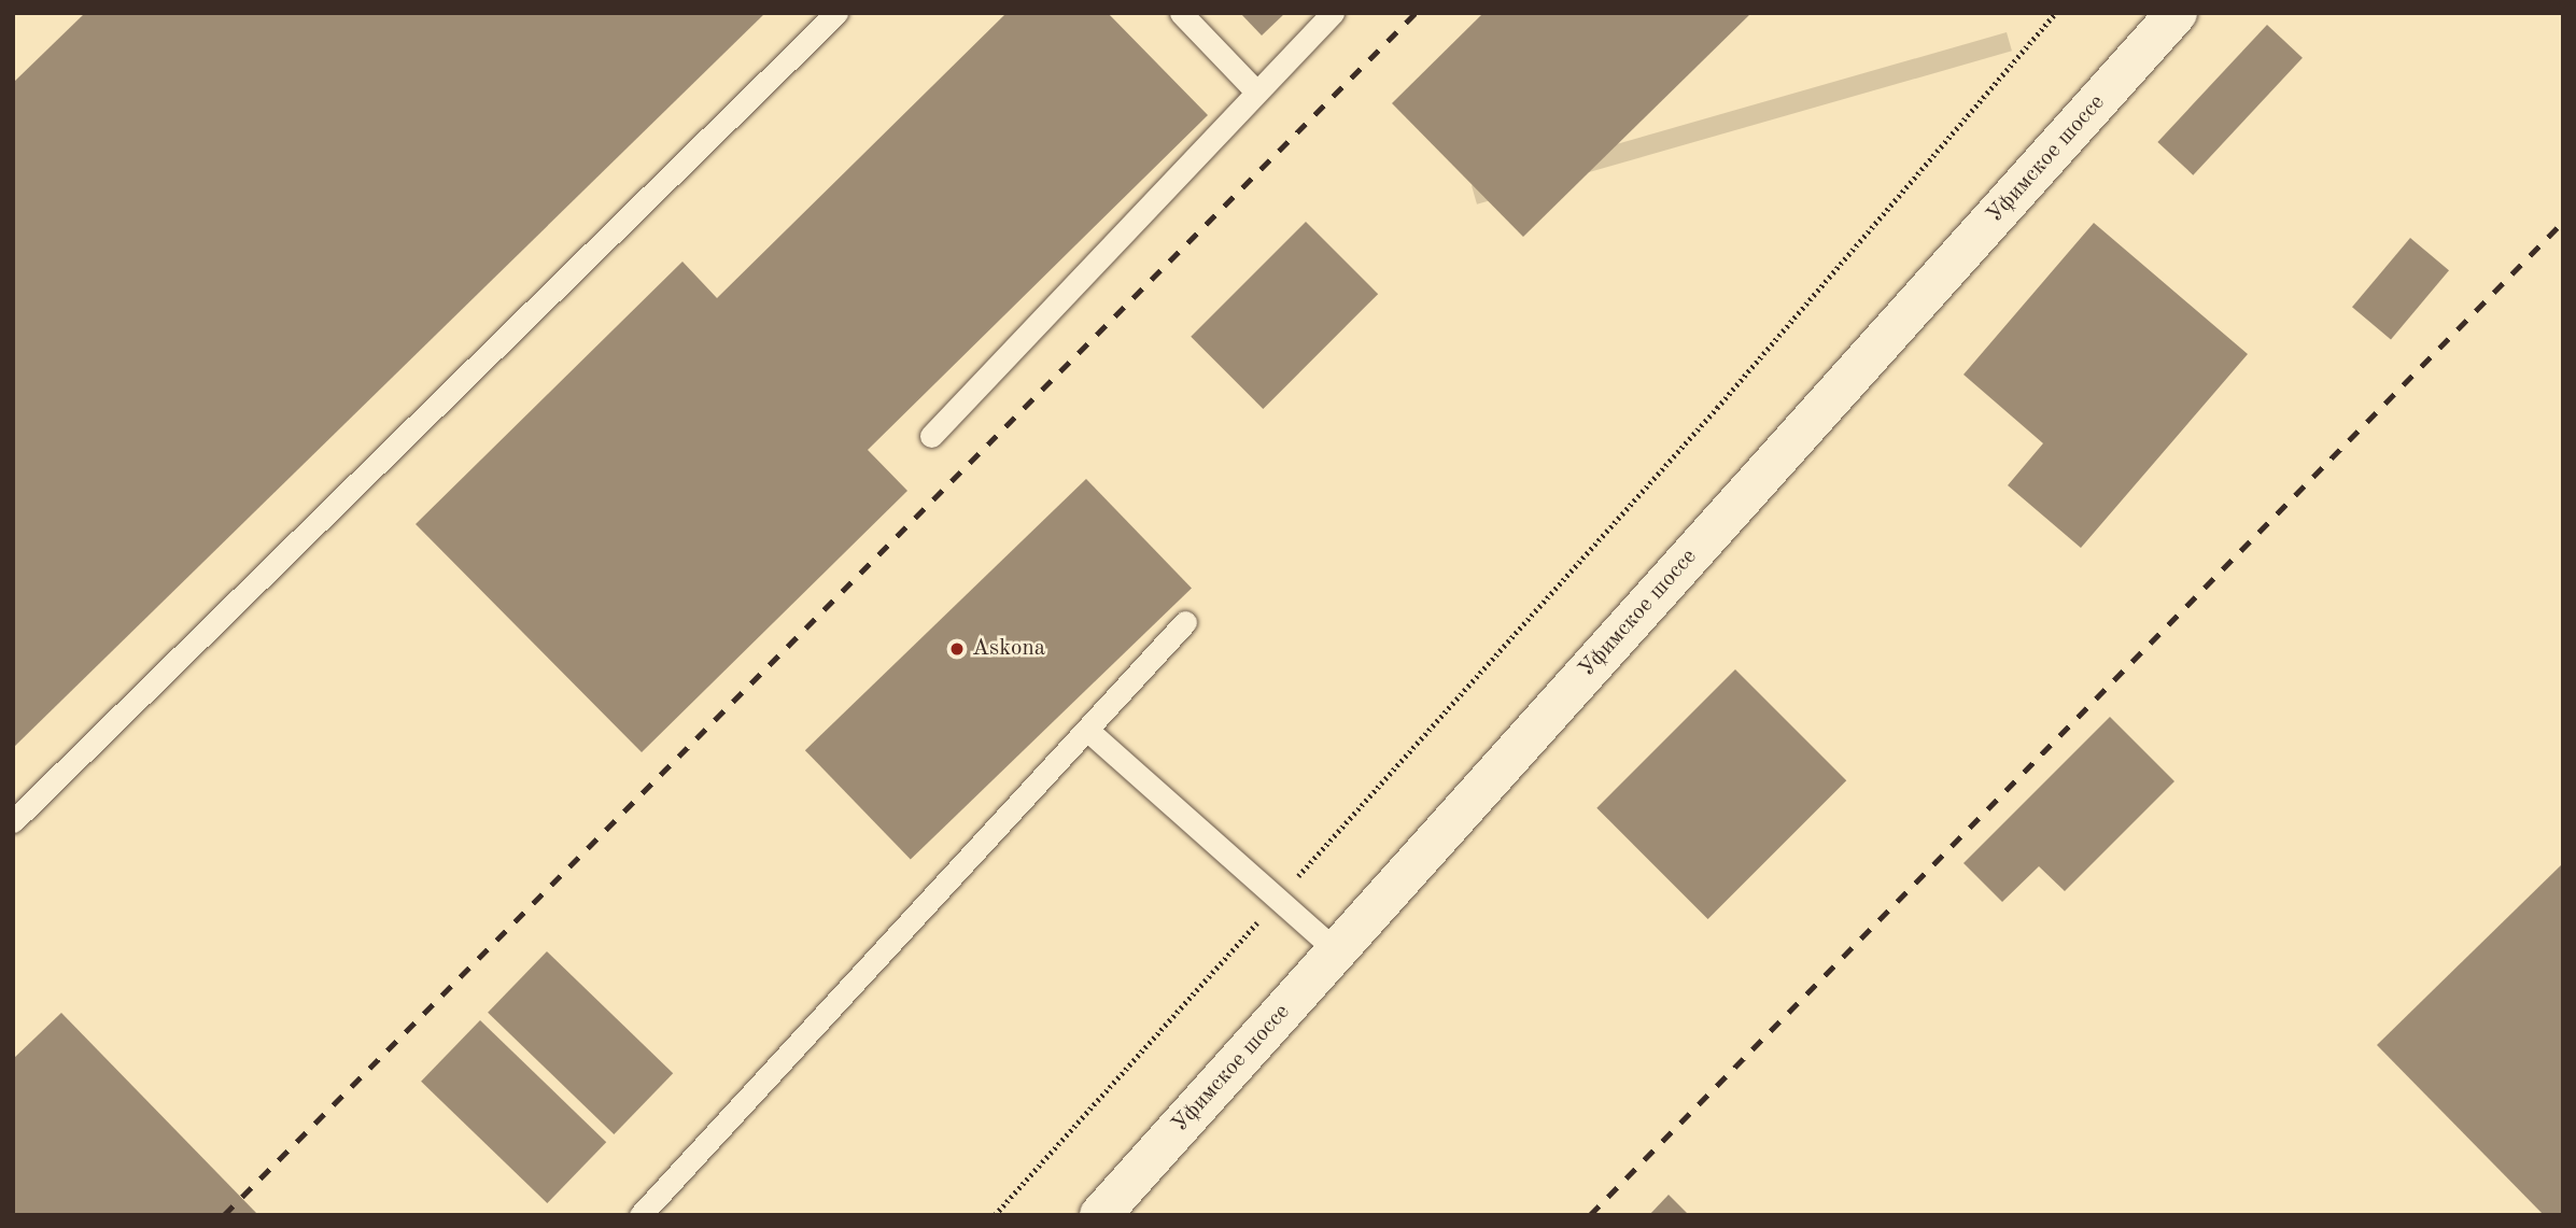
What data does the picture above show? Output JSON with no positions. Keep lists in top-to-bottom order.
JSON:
{
  "streets": {
    "main road": ["Уфимское шоссе"]
  },
  "places": ["Askona"]
}
